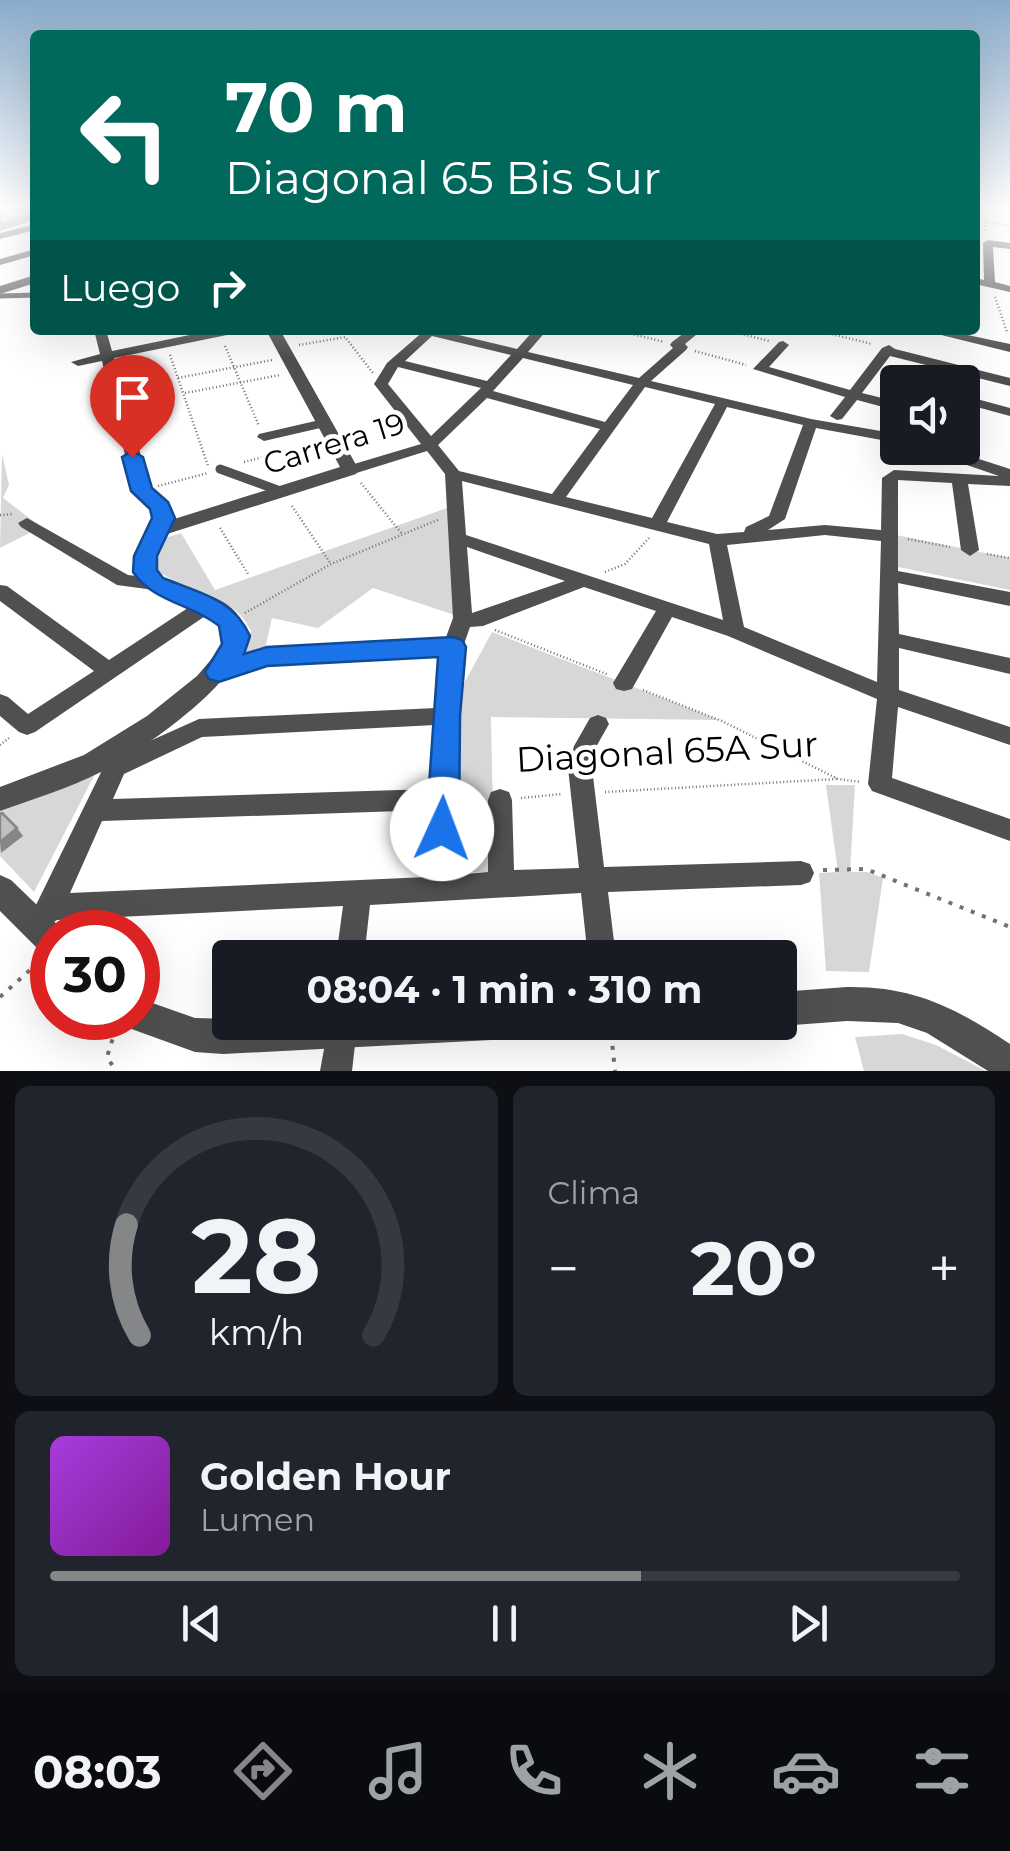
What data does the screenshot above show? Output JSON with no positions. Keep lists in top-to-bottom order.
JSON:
{
  "streets": {
    "street": ["Carrera 19"],
    "path": ["Diagonal 65A Sur"]
  },
  "page": {
    "turn": ["70 m", "Diagonal 65 Bis Sur"],
    "then": "Luego",
    "limit": "30",
    "trip": "08:04 · 1 min · 310 m",
    "tile": "Clima",
    "heat": ["−", "20°", "+"],
    "song": ["Golden Hour", "Lumen"],
    "tabs": "08:03",
    "gauge": ["28", "km/h"]
  }
}
